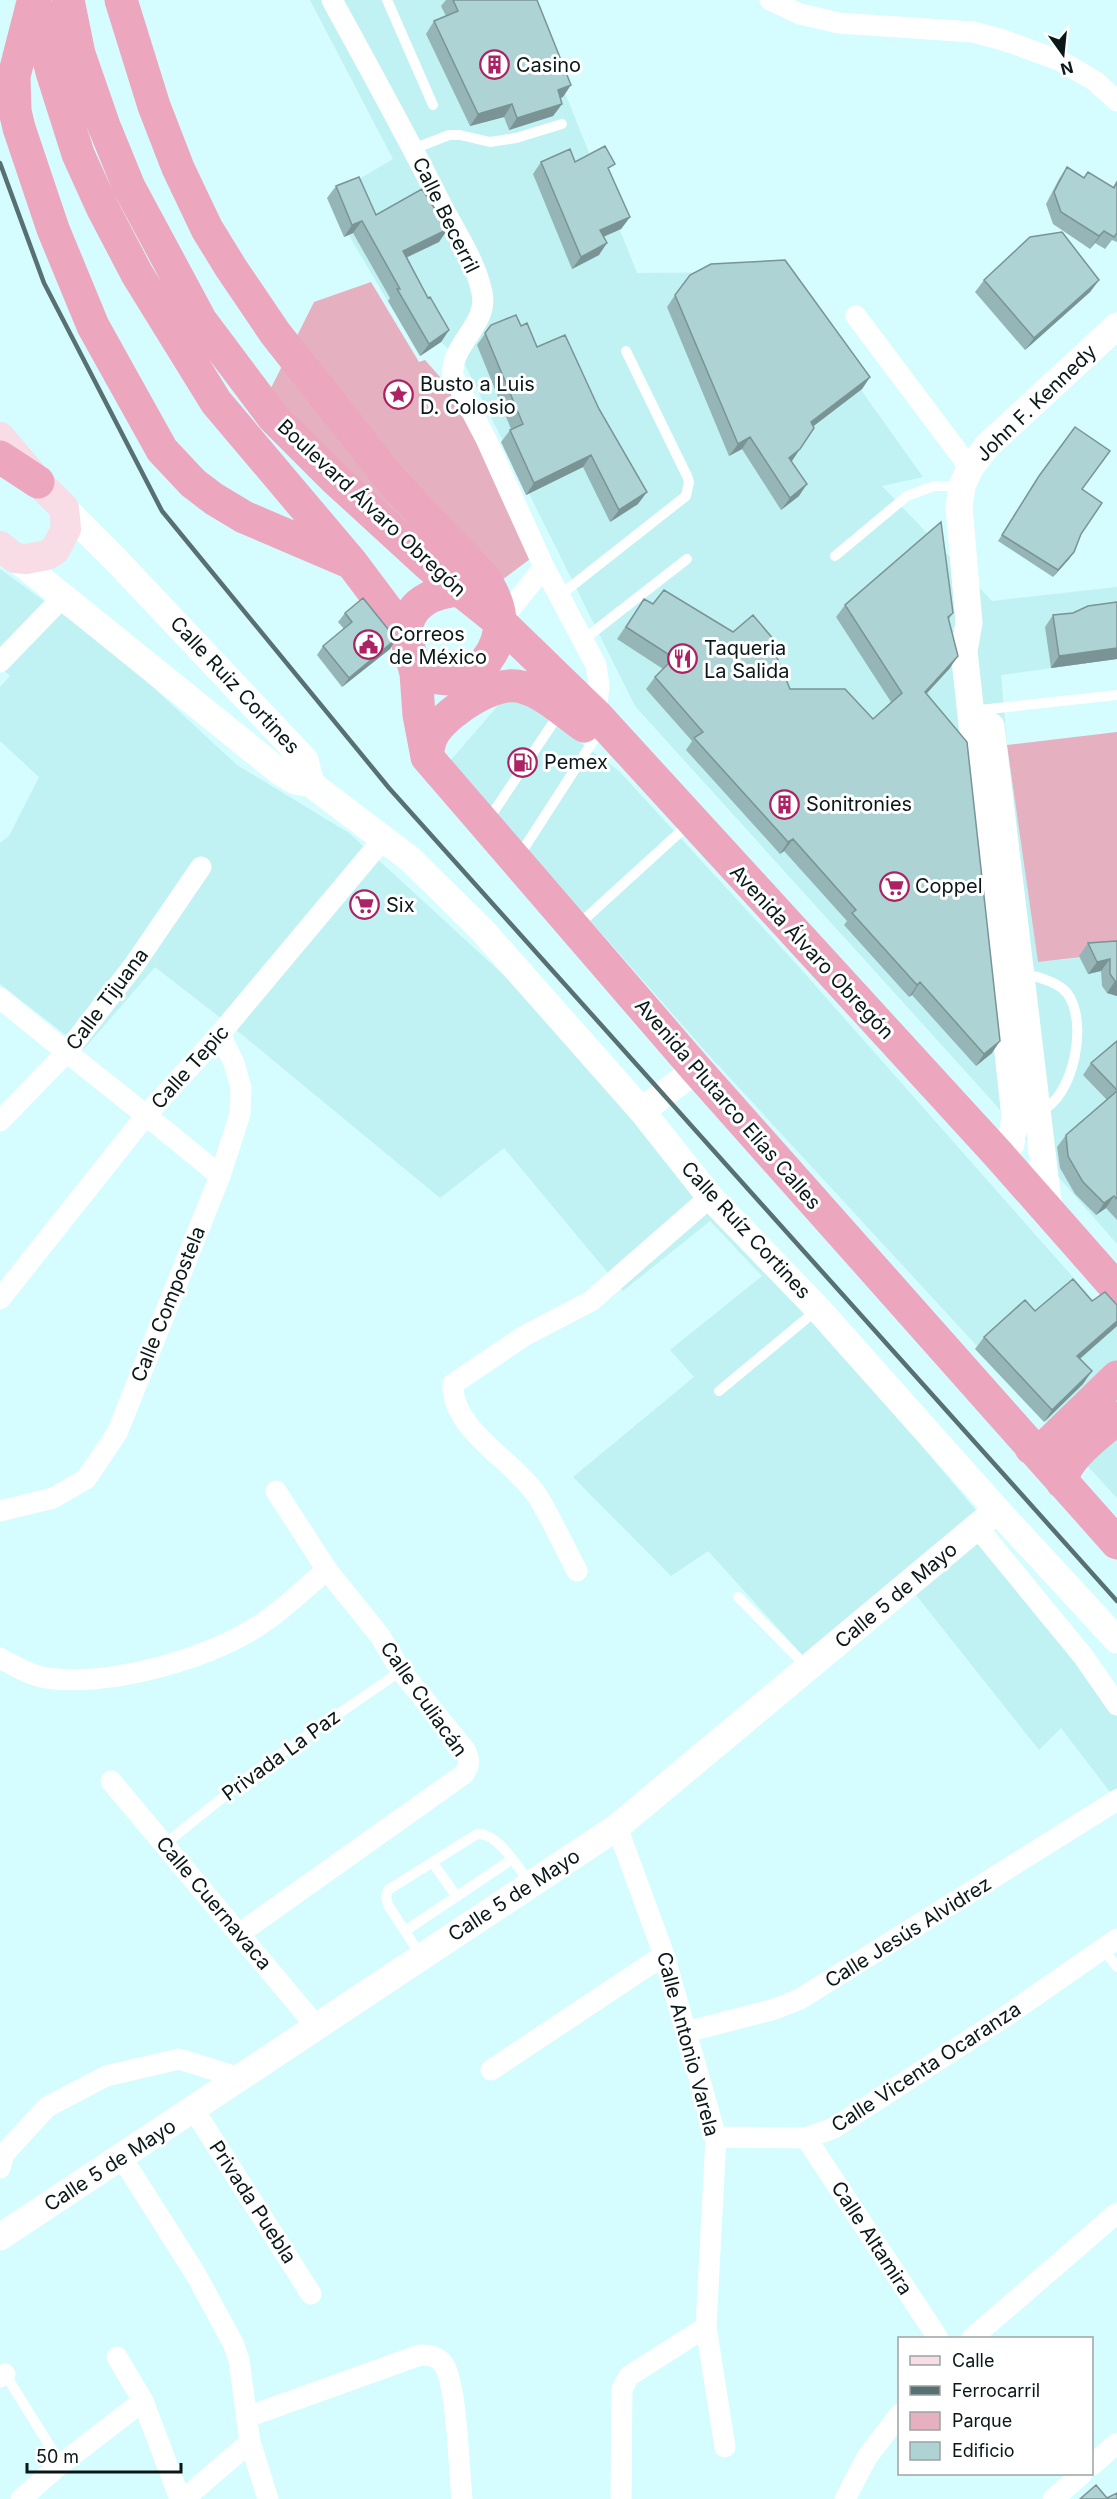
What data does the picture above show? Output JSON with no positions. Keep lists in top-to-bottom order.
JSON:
{
  "streets": {
    "highway": ["Boulevard Álvaro Obregón", "Avenida Álvaro Obregón", "Avenida Plutarco Elías Calles"],
    "main road": ["Calle Ruiz Cortines"],
    "street": [
      "Calle Becerril",
      "John F. Kennedy",
      "Calle Tijuana",
      "Calle Tepic",
      "Calle Ruíz Cortines",
      "Calle Compostela",
      "Calle 5 de Mayo",
      "Calle Culiacán",
      "Calle Cuernavaca",
      "Calle Jesús Alvidrez",
      "Calle Antonio Varela",
      "Calle Vicenta Ocaranza",
      "Privada Puebla",
      "Calle Altamira"
    ],
    "lane": ["Privada La Paz"]
  },
  "crossings": [
    ["Calle Becerril", "Avenida Álvaro Obregón"],
    ["Boulevard Álvaro Obregón", "Avenida Álvaro Obregón"],
    ["Boulevard Álvaro Obregón", "Avenida Plutarco Elías Calles"],
    ["Calle Ruiz Cortines", "Calle Ruíz Cortines"],
    ["Avenida Álvaro Obregón", "Avenida Plutarco Elías Calles"],
    ["Calle Tepic", "Calle Ruíz Cortines"],
    ["Calle Tepic", "Calle Compostela"],
    ["Calle Ruíz Cortines", "Calle 5 de Mayo"],
    ["Calle 5 de Mayo", "Calle Cuernavaca"],
    ["Calle 5 de Mayo", "Calle Antonio Varela"],
    ["Calle 5 de Mayo", "Privada Puebla"],
    ["Calle Culiacán", "Privada La Paz"],
    ["Calle Culiacán", "Calle Cuernavaca"],
    ["Privada La Paz", "Calle Cuernavaca"],
    ["Calle Jesús Alvidrez", "Calle Antonio Varela"],
    ["Calle Antonio Varela", "Calle Vicenta Ocaranza"],
    ["Calle Vicenta Ocaranza", "Calle Altamira"]
  ],
  "places": {
    "building": ["Casino", "Sonitronies"],
    "place": ["Busto a Luis D. Colosio"],
    "public building": ["Correos de México"],
    "restaurant": ["Taqueria La Salida"],
    "fuel station": ["Pemex"],
    "supermarket": ["Coppel", "Six"]
  },
  "legend": [
    "Calle",
    "Ferrocarril",
    "Parque",
    "Edificio"
  ],
  "scale_bar": "50 m",
  "north": "bottom"
}
